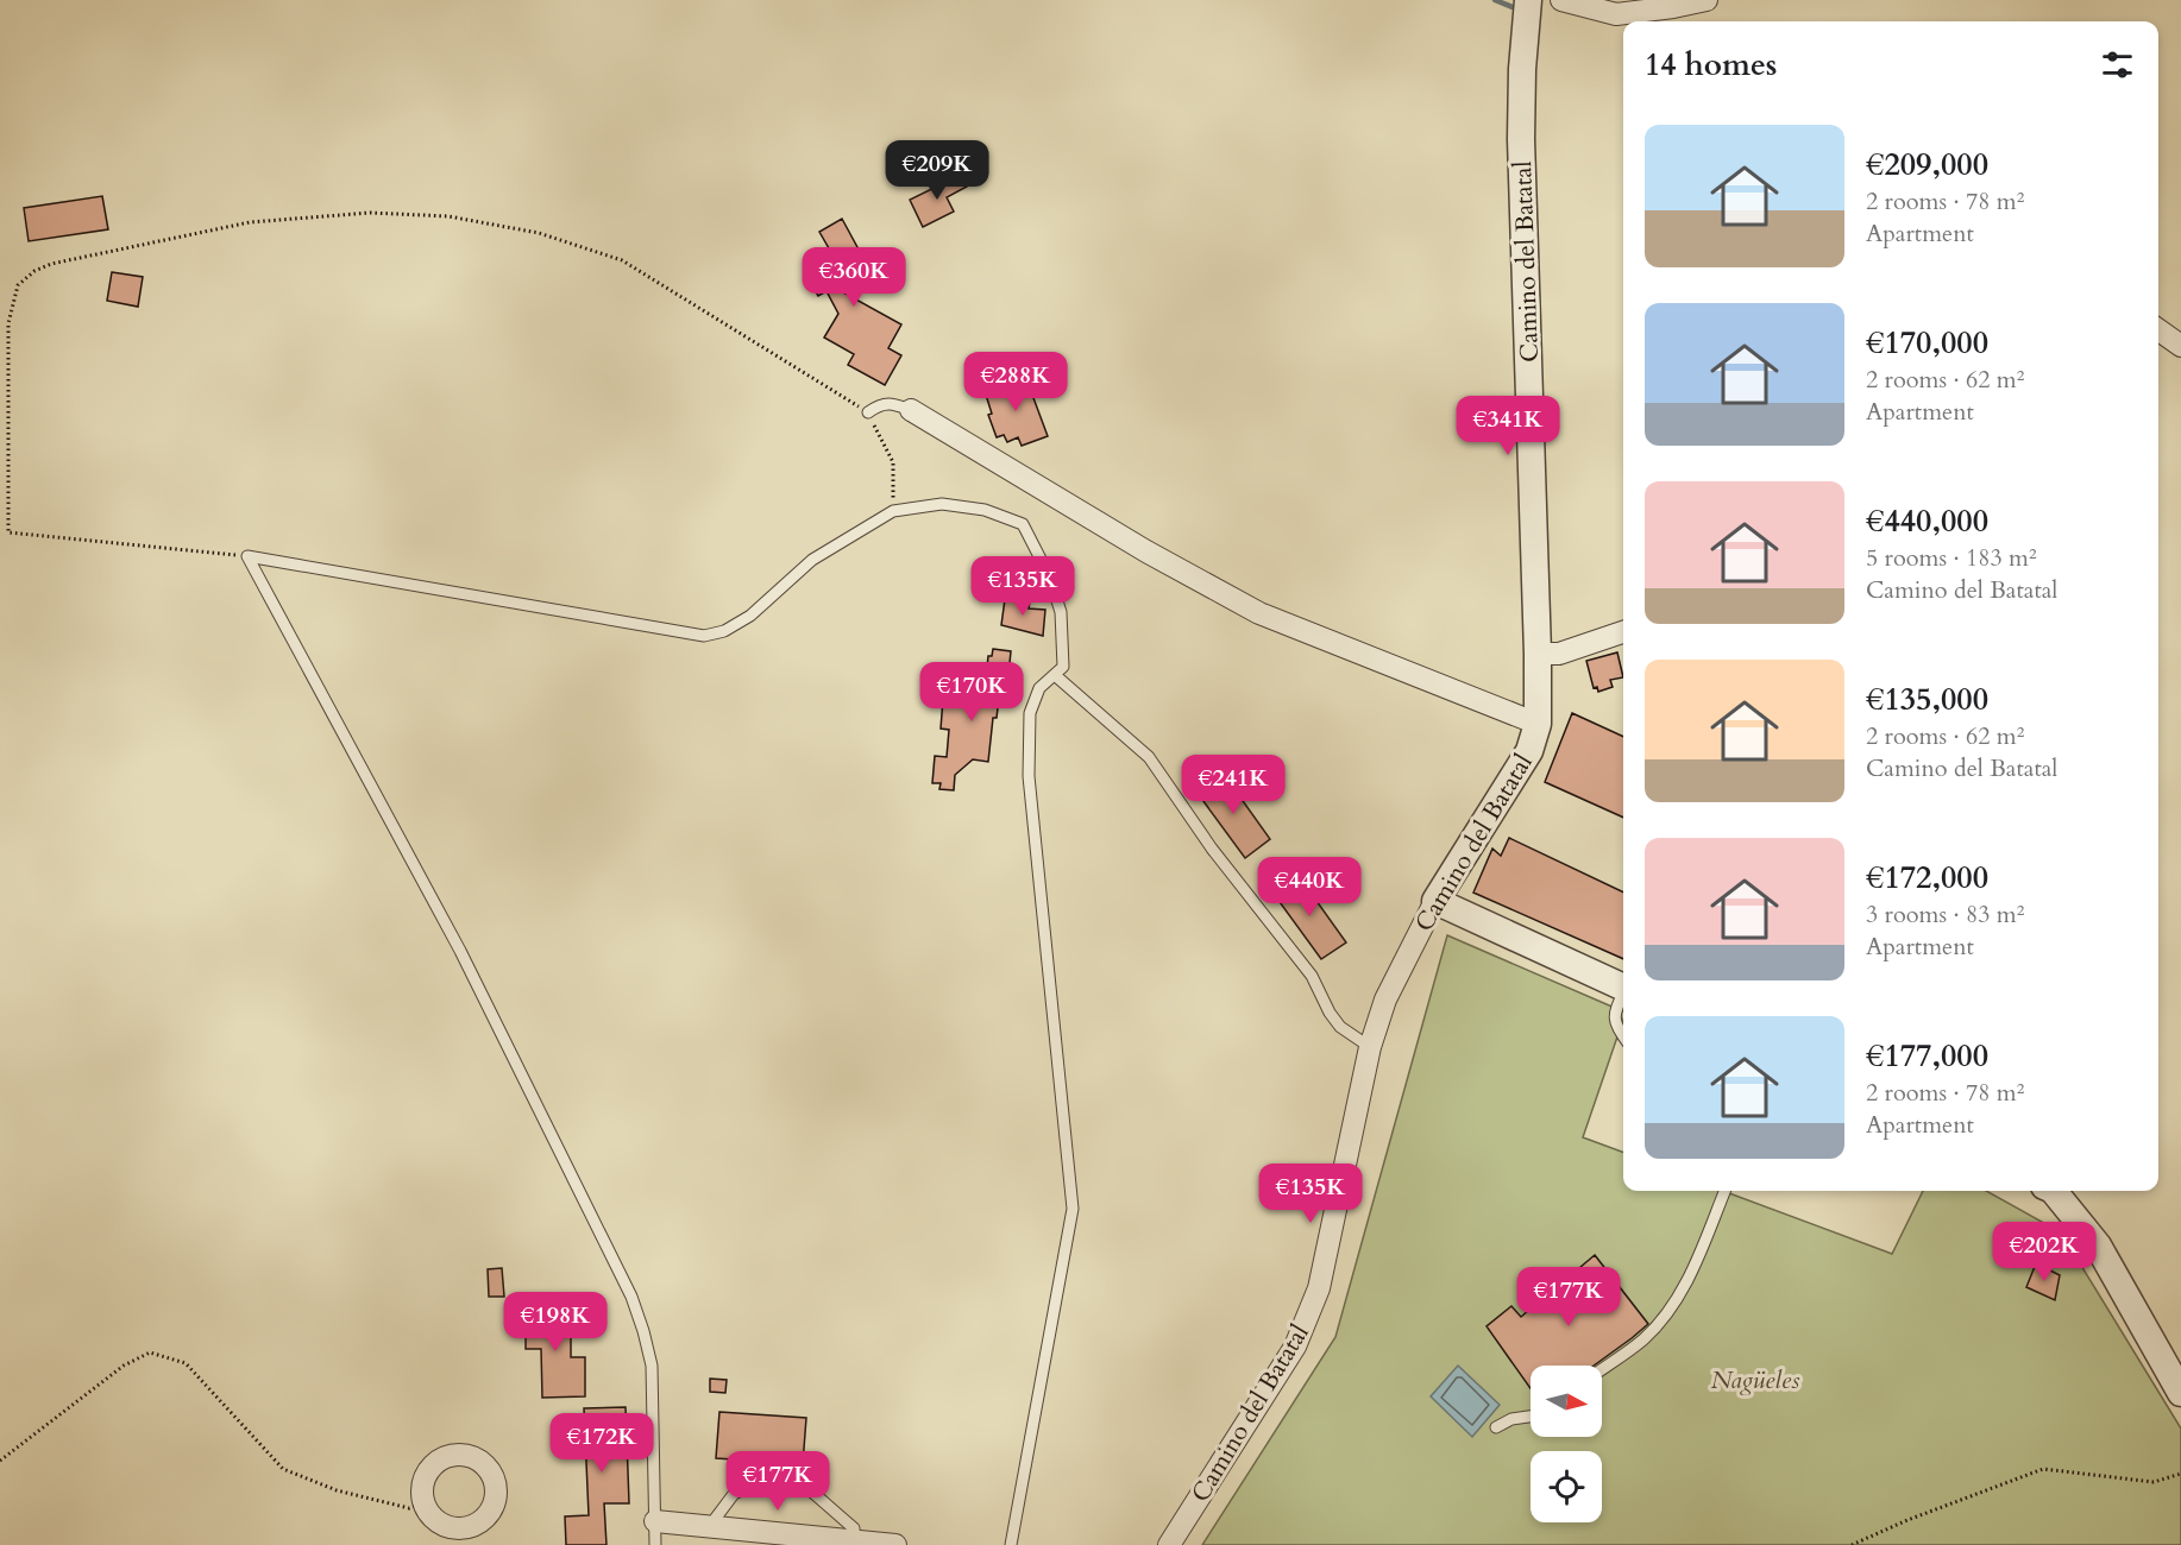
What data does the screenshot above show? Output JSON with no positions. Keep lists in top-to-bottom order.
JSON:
{
  "streets": {
    "street": ["Camino del Batatal"]
  },
  "parks": ["Nagüeles"],
  "north": "right",
  "page": {
    "heading": "14 homes",
    "list": [
      {
        "name": "€209,000",
        "note": "2 rooms · 78 m² · Apartment"
      },
      {
        "name": "€170,000",
        "note": "2 rooms · 62 m² · Apartment"
      },
      {
        "name": "€440,000",
        "note": "5 rooms · 183 m² · Camino del Batatal"
      },
      {
        "name": "€135,000",
        "note": "2 rooms · 62 m² · Camino del Batatal"
      },
      {
        "name": "€172,000",
        "note": "3 rooms · 83 m² · Apartment"
      },
      {
        "name": "€177,000",
        "note": "2 rooms · 78 m² · Apartment"
      }
    ],
    "price": [
      "€209K",
      "€360K",
      "€288K",
      "€341K",
      "€135K",
      "€170K",
      "€241K",
      "€440K",
      "€135K",
      "€202K",
      "€177K",
      "€198K",
      "€172K",
      "€177K"
    ]
  }
}
